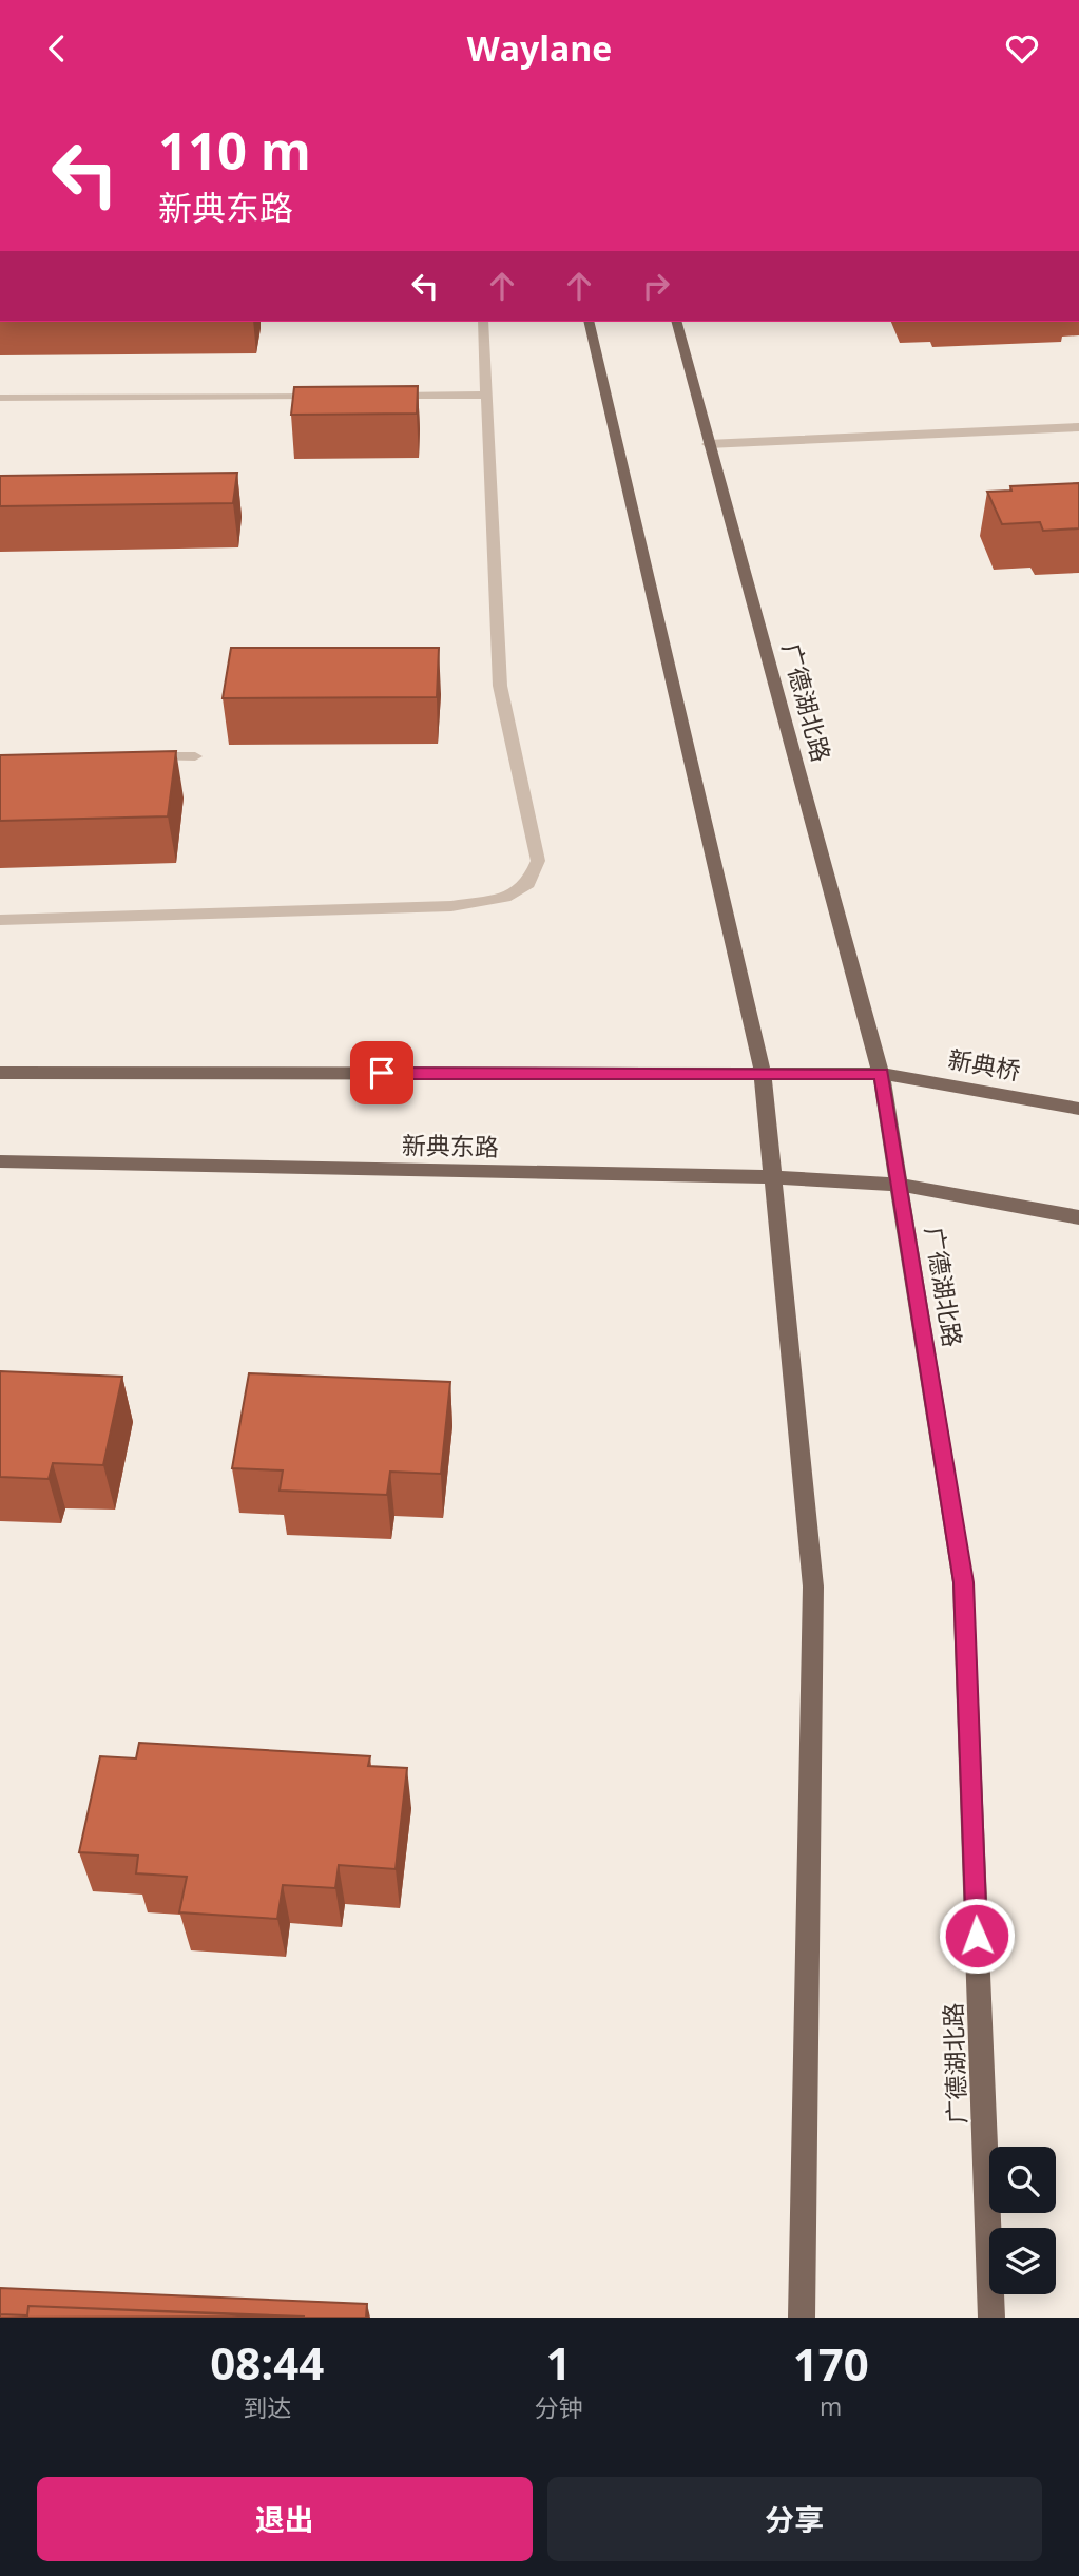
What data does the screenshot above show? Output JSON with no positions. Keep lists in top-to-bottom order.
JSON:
{
  "streets": {
    "main road": ["广德湖北路", "新典桥", "新典东路"]
  },
  "crossings": [
    ["广德湖北路", "新典桥"],
    ["广德湖北路", "新典东路"]
  ],
  "page": {
    "header": "Waylane",
    "turn": ["110 m", "新典东路"],
    "eta": [
      "08:44",
      "到达",
      "1",
      "分钟",
      "170",
      "m"
    ],
    "buttons": ["退出", "分享"]
  }
}
